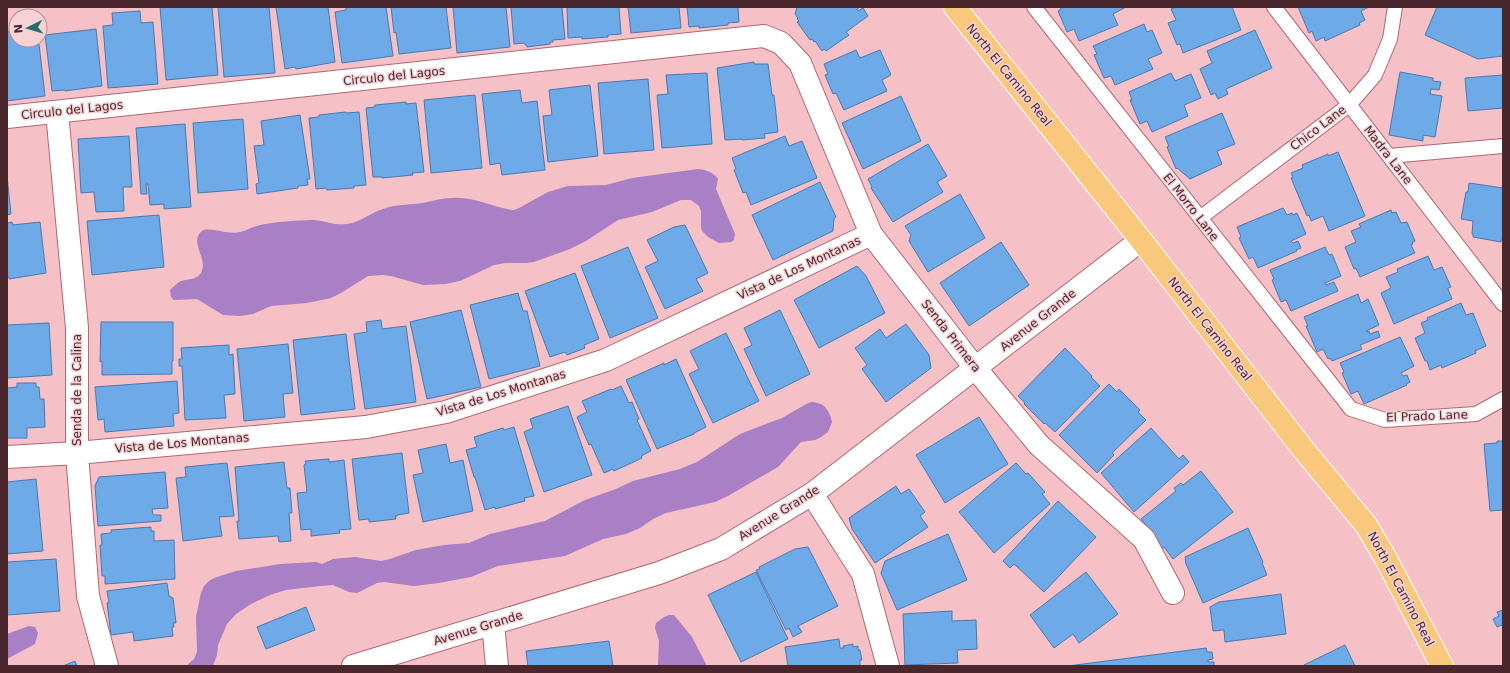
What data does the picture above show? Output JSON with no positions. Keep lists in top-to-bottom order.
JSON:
{
  "streets": {
    "main road": ["North El Camino Real"],
    "street": [
      "Circulo del Lagos",
      "Vista de Los Montanas",
      "Avenue Grande",
      "Senda Primera",
      "Senda de la Calina"
    ],
    "lane": [
      "Chico Lane",
      "Madra Lane",
      "El Morro Lane",
      "El Prado Lane"
    ]
  },
  "crossings": [
    ["North El Camino Real", "Avenue Grande"],
    ["Circulo del Lagos", "Senda Primera"],
    ["Circulo del Lagos", "Senda de la Calina"],
    ["Chico Lane", "Madra Lane"],
    ["Chico Lane", "El Morro Lane"],
    ["El Morro Lane", "El Prado Lane"],
    ["Vista de Los Montanas", "Senda Primera"],
    ["Vista de Los Montanas", "Senda de la Calina"],
    ["Avenue Grande", "Senda Primera"]
  ],
  "north": "left"
}
